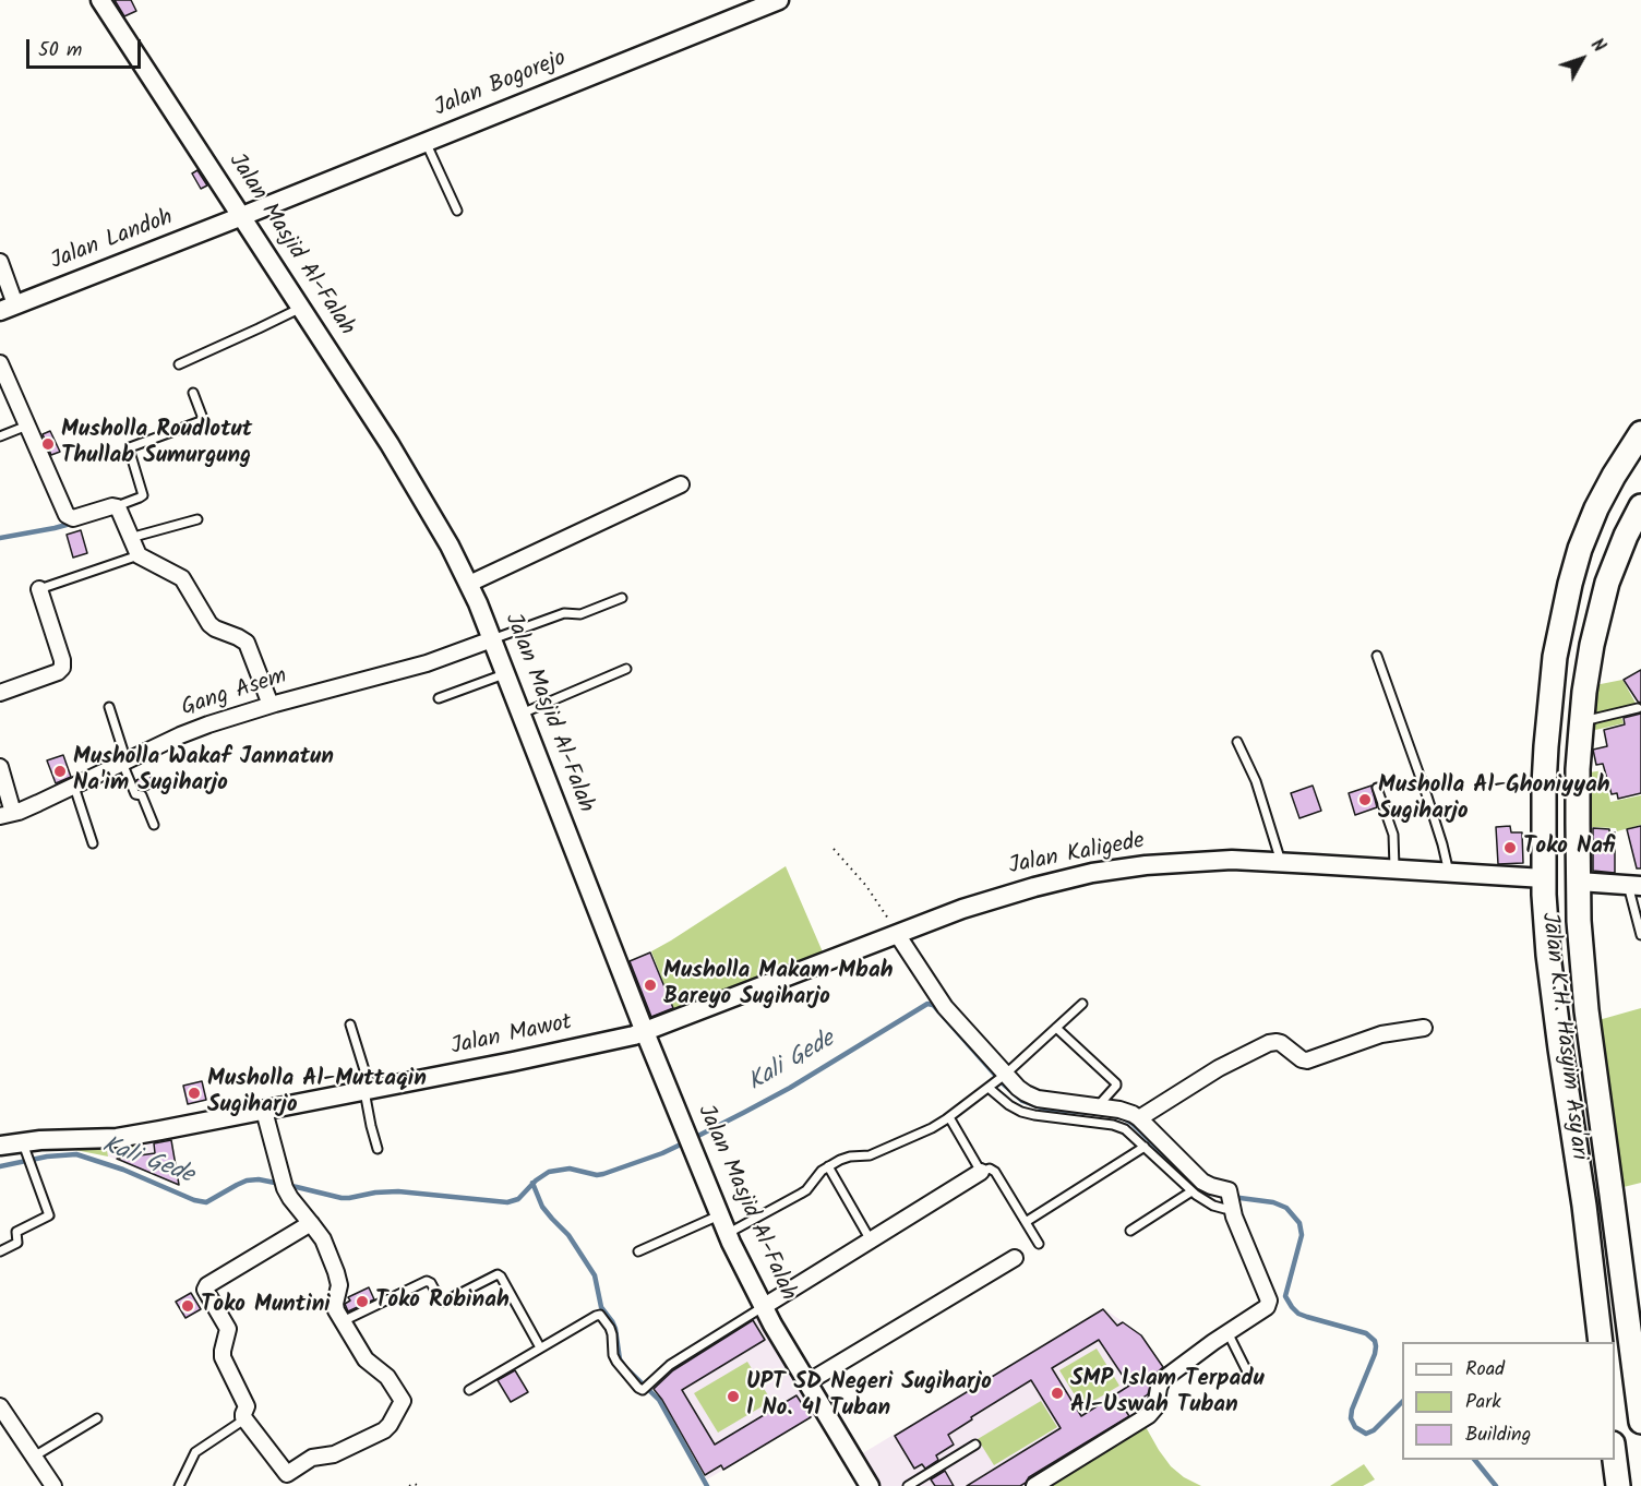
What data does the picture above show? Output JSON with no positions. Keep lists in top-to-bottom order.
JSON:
{
  "streets": {
    "highway": ["Jalan K.H. Hasyim Asy'ari"],
    "street": [
      "Jalan Bogorejo",
      "Jalan Landoh",
      "Jalan Masjid Al-Falah",
      "Gang Asem",
      "Jalan Kaligede",
      "Jalan Mawot"
    ]
  },
  "crossings": [
    ["Jalan Bogorejo", "Jalan Landoh"],
    ["Jalan Bogorejo", "Jalan Masjid Al-Falah"],
    ["Jalan Landoh", "Jalan Masjid Al-Falah"],
    ["Jalan Masjid Al-Falah", "Gang Asem"],
    ["Jalan Masjid Al-Falah", "Jalan Kaligede"],
    ["Jalan Masjid Al-Falah", "Jalan Mawot"],
    ["Jalan Kaligede", "Jalan Mawot"],
    ["Jalan Kaligede", "Jalan K.H. Hasyim Asy'ari"]
  ],
  "water": ["Kali Gede"],
  "places": [
    "Musholla Roudlotut Thullab Sumurgung",
    "Musholla Wakaf Jannatun Na'im Sugiharjo",
    "Musholla Al-Ghoniyyah Sugiharjo",
    "Toko Nafi",
    "Musholla Makam Mbah Bareyo Sugiharjo",
    "Musholla Al-Muttaqin Sugiharjo",
    "Toko Robinah",
    "Toko Muntini",
    "SMP Islam Terpadu Al-Uswah Tuban",
    "UPT SD Negeri Sugiharjo I No. 41 Tuban"
  ],
  "legend": ["Road", "Park", "Building"],
  "scale_bar": "50 m",
  "north": "top right"
}
